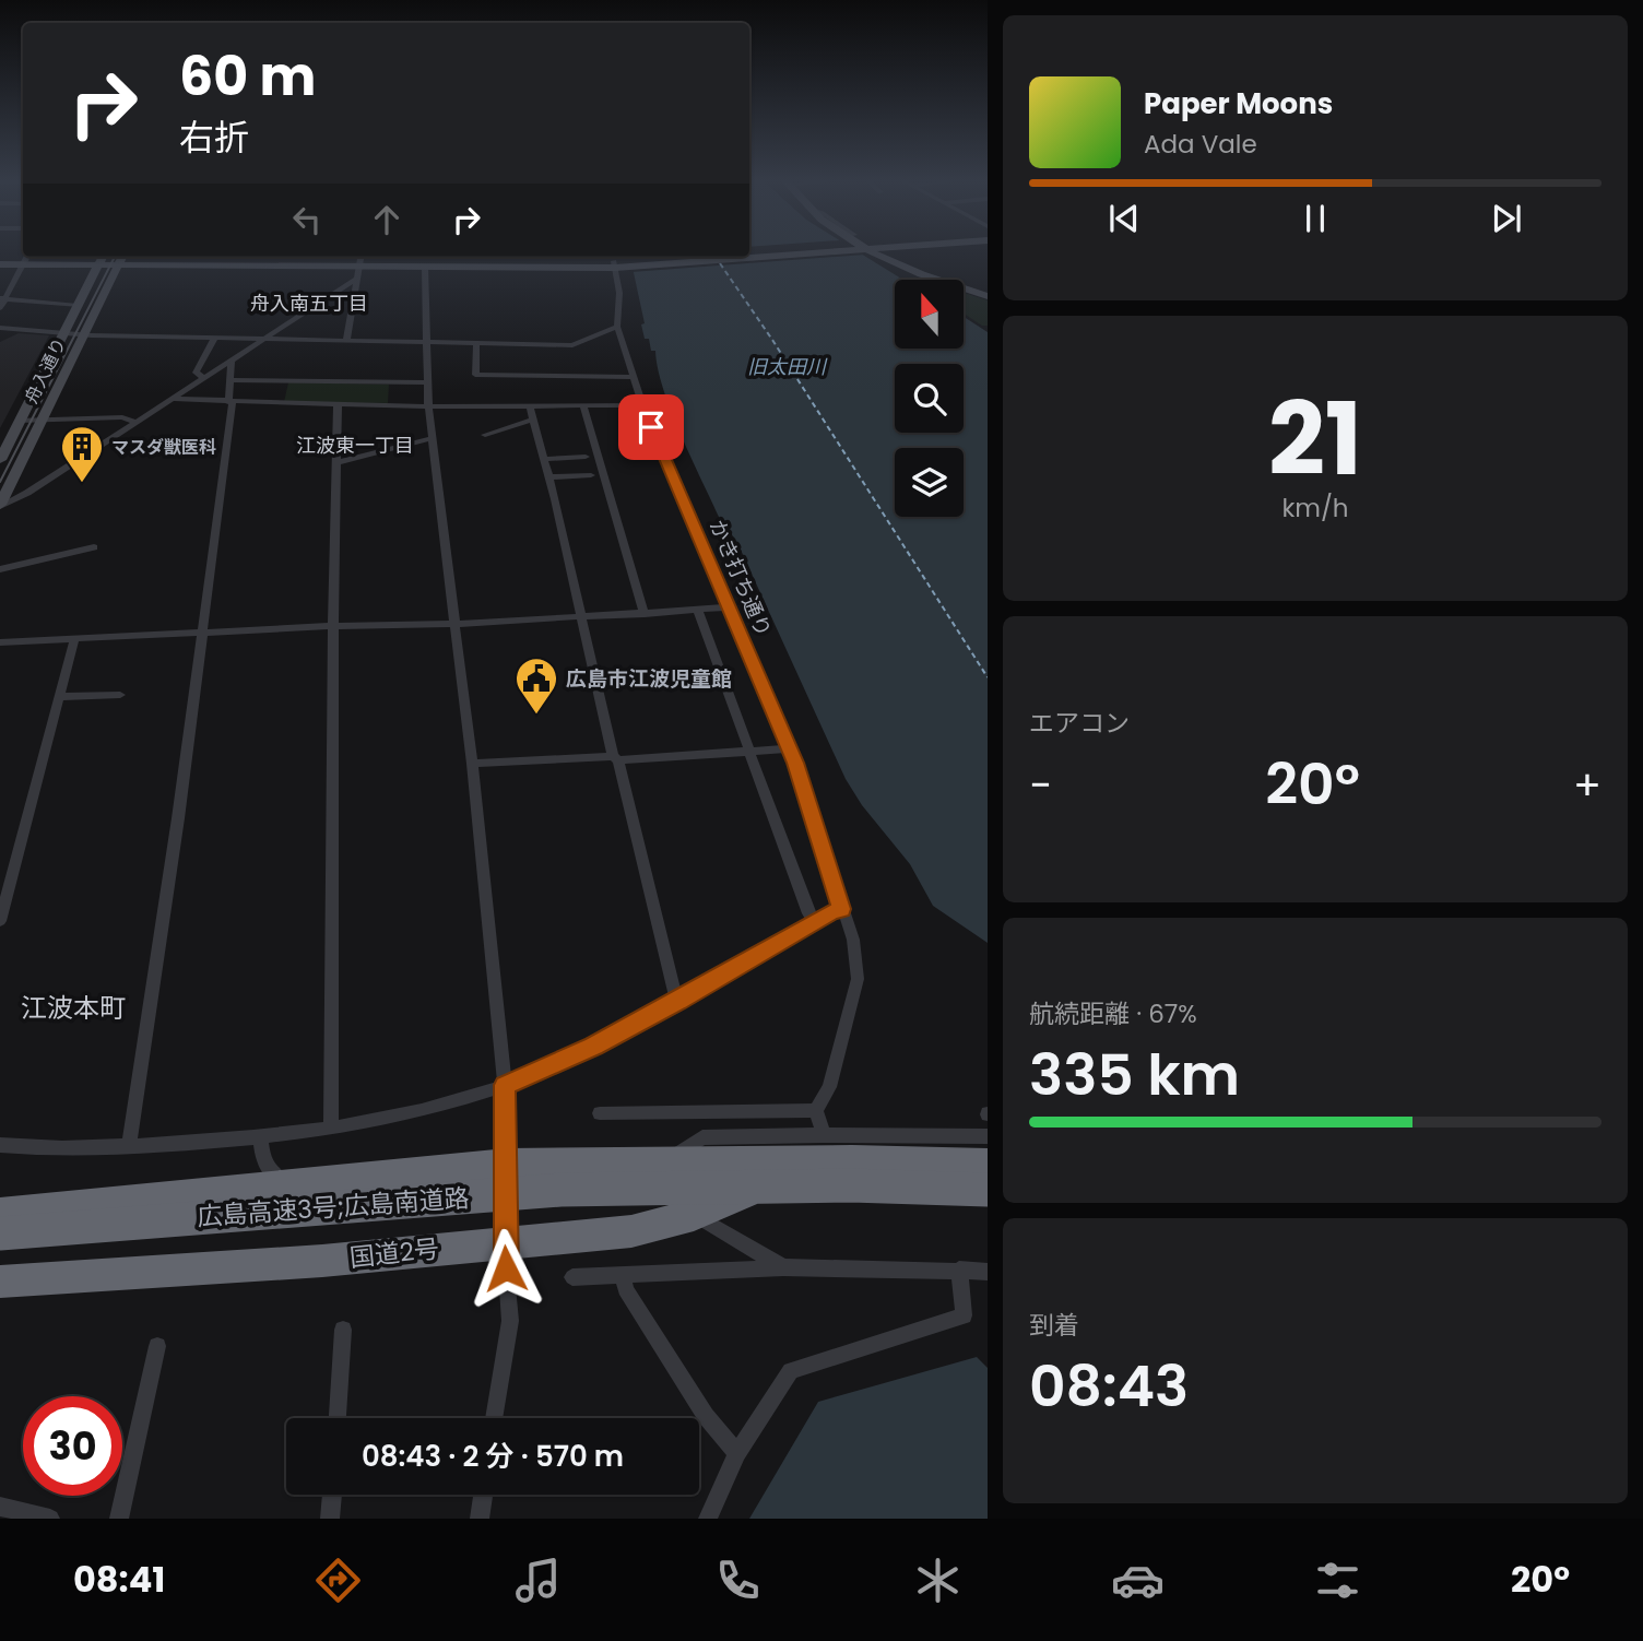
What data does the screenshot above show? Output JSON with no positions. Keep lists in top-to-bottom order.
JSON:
{
  "streets": {
    "highway": ["広島高速3号;広島南道路", "国道2号"],
    "street": ["舟入通り", "かき打ち通り"]
  },
  "districts": ["舟入南五丁目", "江波東一丁目", "江波本町"],
  "water": ["旧太田川"],
  "places": {
    "building": ["マスダ獣医科"],
    "public building": ["広島市江波児童館"]
  },
  "north": "top",
  "page": {
    "turn": ["60 m", "右折"],
    "song": ["Paper Moons", "Ada Vale"],
    "tile": [
      ["21", "km/h"],
      "エアコン",
      ["航続距離 · 67%", "335 km"],
      ["到着", "08:43"]
    ],
    "heat": ["−", "20°", "+"],
    "limit": "30",
    "trip": "08:43 · 2 分 · 570 m",
    "tabs": ["08:41", "20°"]
  }
}
